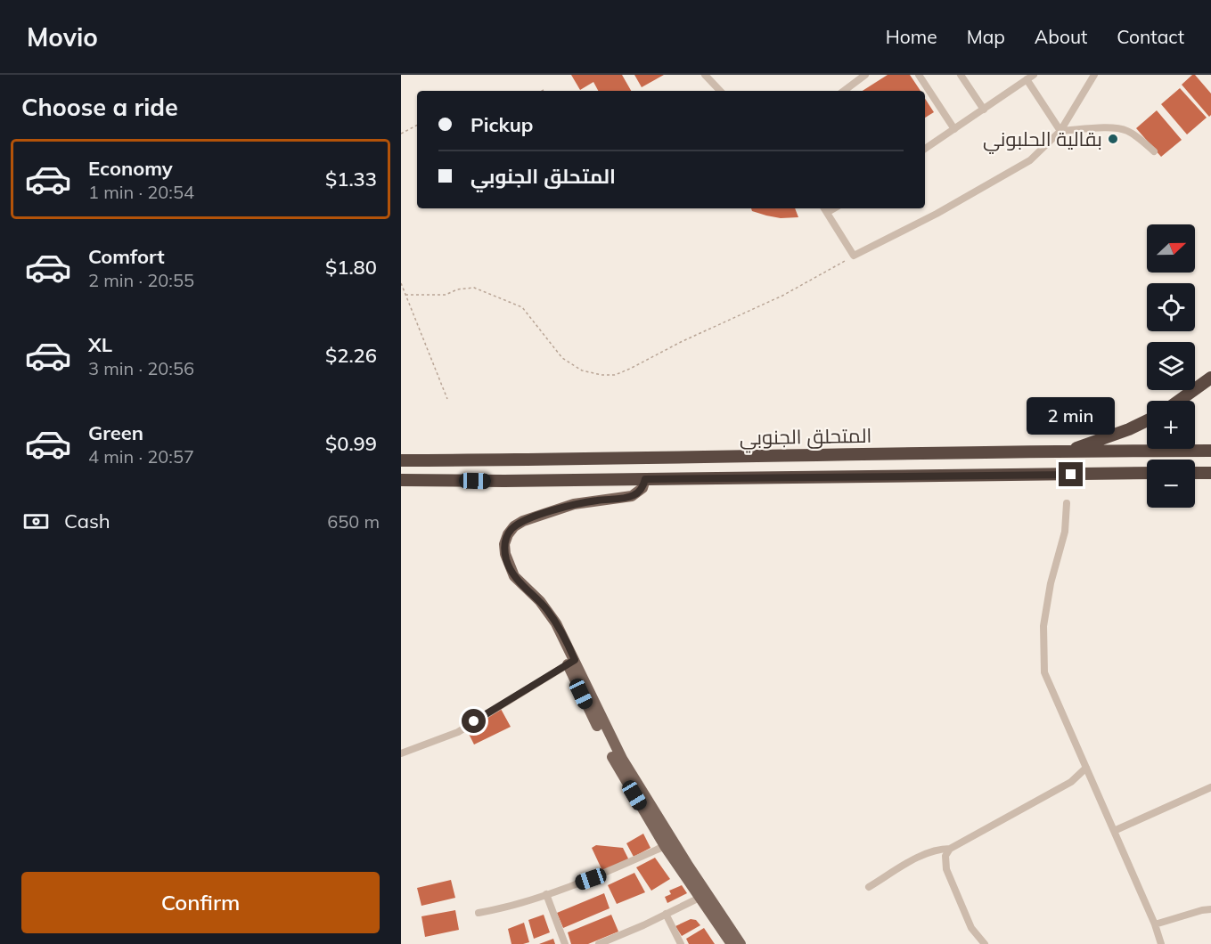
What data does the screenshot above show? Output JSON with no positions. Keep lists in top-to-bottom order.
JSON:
{
  "streets": {
    "highway": ["المتحلق الجنوبي"]
  },
  "places": ["بقالية الحلبوني"],
  "north": "right",
  "page": {
    "header": "Movio",
    "nav": [
      "Home",
      "Map",
      "About",
      "Contact"
    ],
    "heading": "Choose a ride",
    "banner": ["Pickup", "المتحلق الجنوبي"],
    "list": [
      {
        "name": "Economy",
        "note": "1 min · 20:54",
        "value": "$1.33"
      },
      {
        "name": "Comfort",
        "note": "2 min · 20:55",
        "value": "$1.80"
      },
      {
        "name": "XL",
        "note": "3 min · 20:56",
        "value": "$2.26"
      },
      {
        "name": "Green",
        "note": "4 min · 20:57",
        "value": "$0.99"
      }
    ],
    "map_buttons": ["+", "−"],
    "bubble": "2 min",
    "pay": ["Cash", "650 m"],
    "buttons": "Confirm"
  }
}
